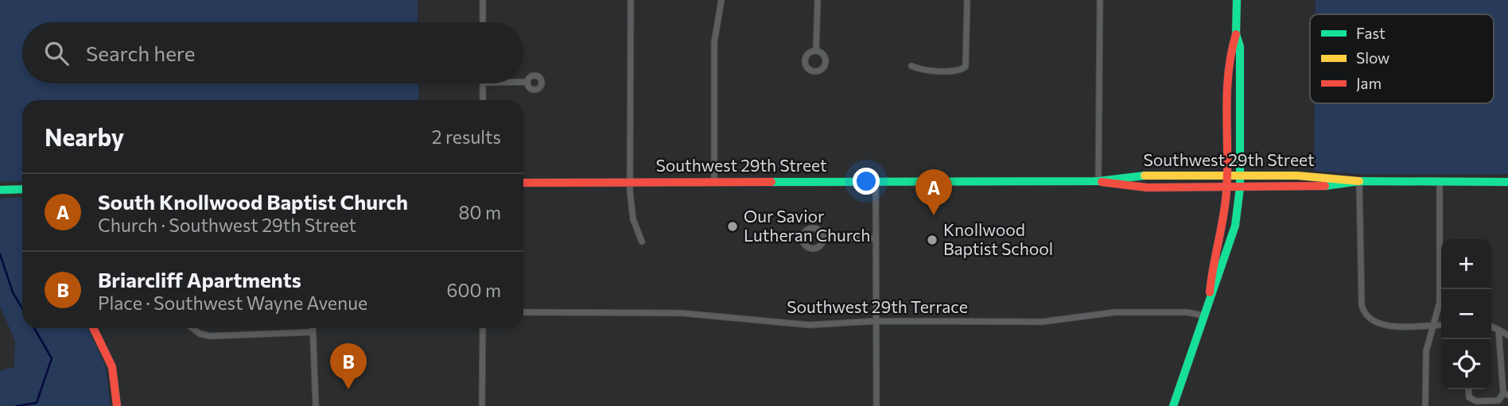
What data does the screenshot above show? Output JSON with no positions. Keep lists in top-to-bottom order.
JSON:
{
  "streets": {
    "main road": ["Southwest 29th Street"],
    "street": ["Southwest 29th Terrace"]
  },
  "places": ["Our Savior Lutheran Church", "Knollwood Baptist School"],
  "legend": ["Fast", "Slow", "Jam"],
  "page": {
    "search": "Search here",
    "heading": ["Nearby", "2 results"],
    "pins": ["A", "B"],
    "list": [
      {
        "mark": "A",
        "name": "South Knollwood Baptist Church",
        "note": "Church · Southwest 29th Street",
        "value": "80 m"
      },
      {
        "mark": "B",
        "name": "Briarcliff Apartments",
        "note": "Place · Southwest Wayne Avenue",
        "value": "600 m"
      }
    ],
    "map_buttons": ["+", "−"]
  }
}
